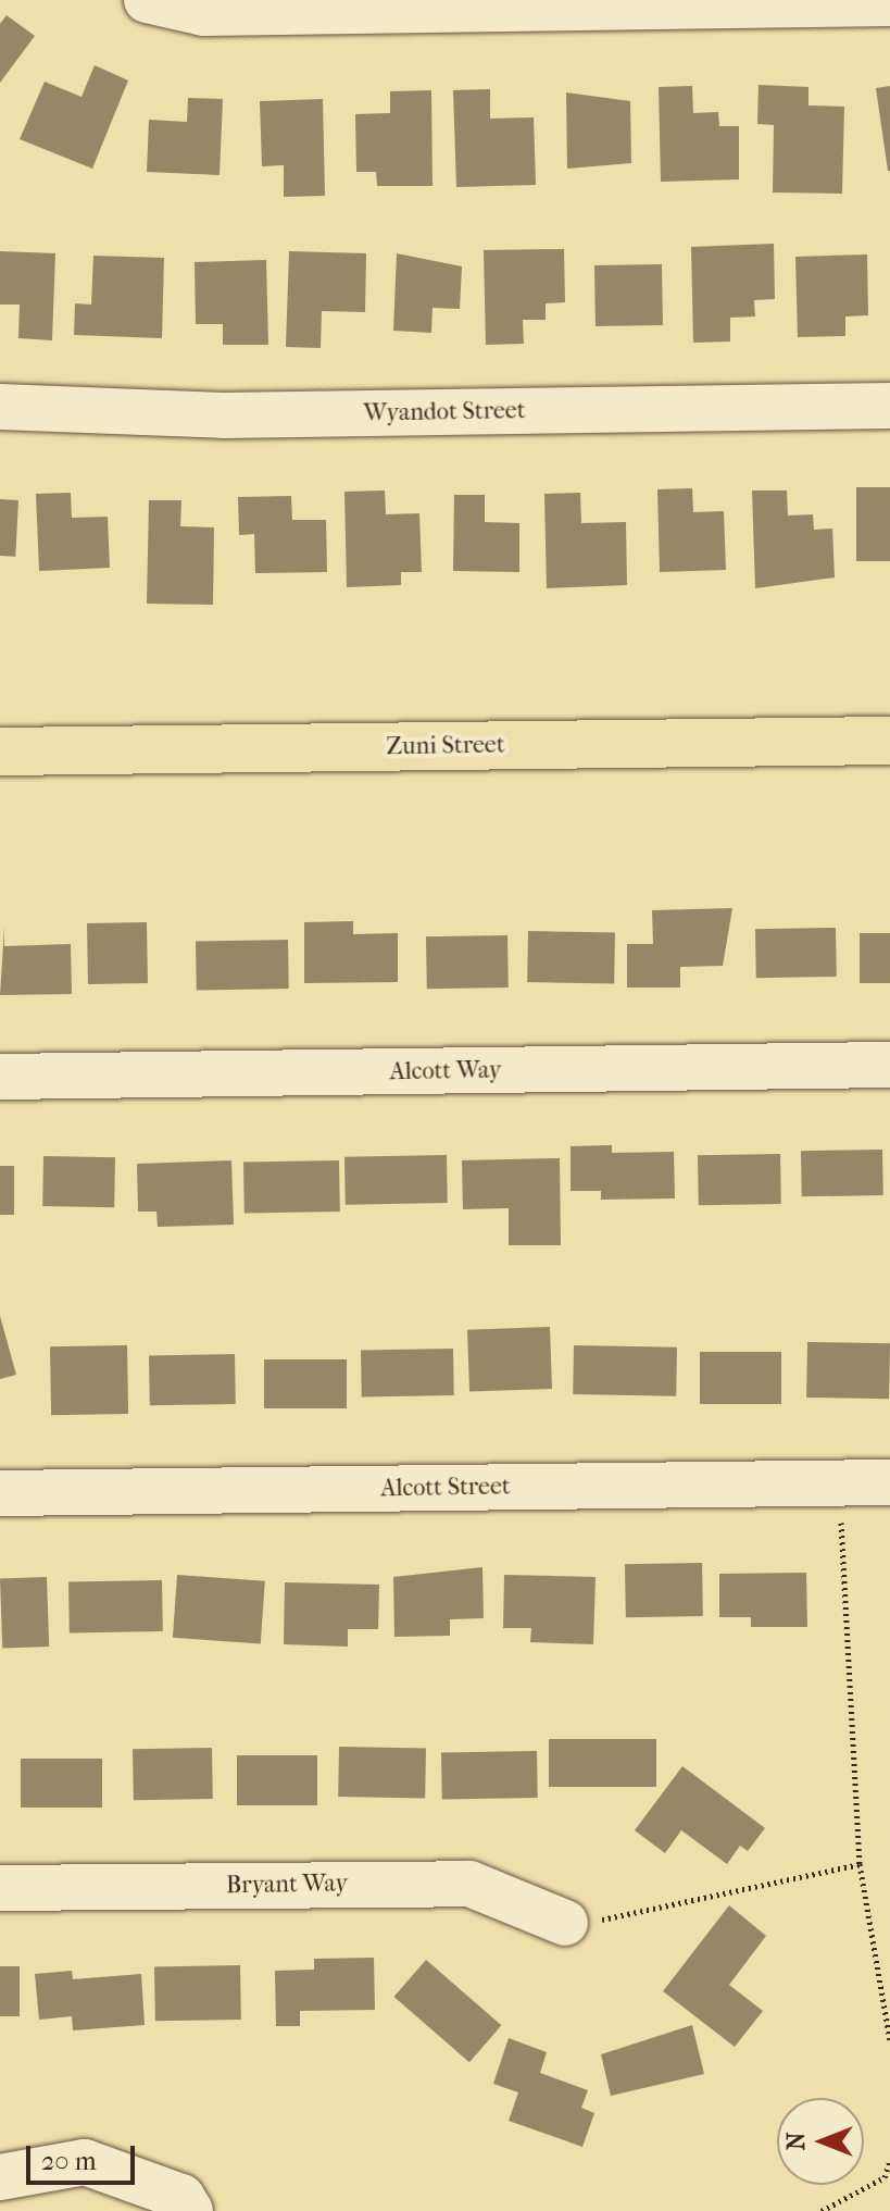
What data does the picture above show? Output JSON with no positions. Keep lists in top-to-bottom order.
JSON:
{
  "streets": {
    "main road": ["Zuni Street"],
    "street": [
      "Wyandot Street",
      "Alcott Way",
      "Alcott Street",
      "Bryant Way"
    ]
  },
  "scale_bar": "20 m",
  "north": "left"
}
